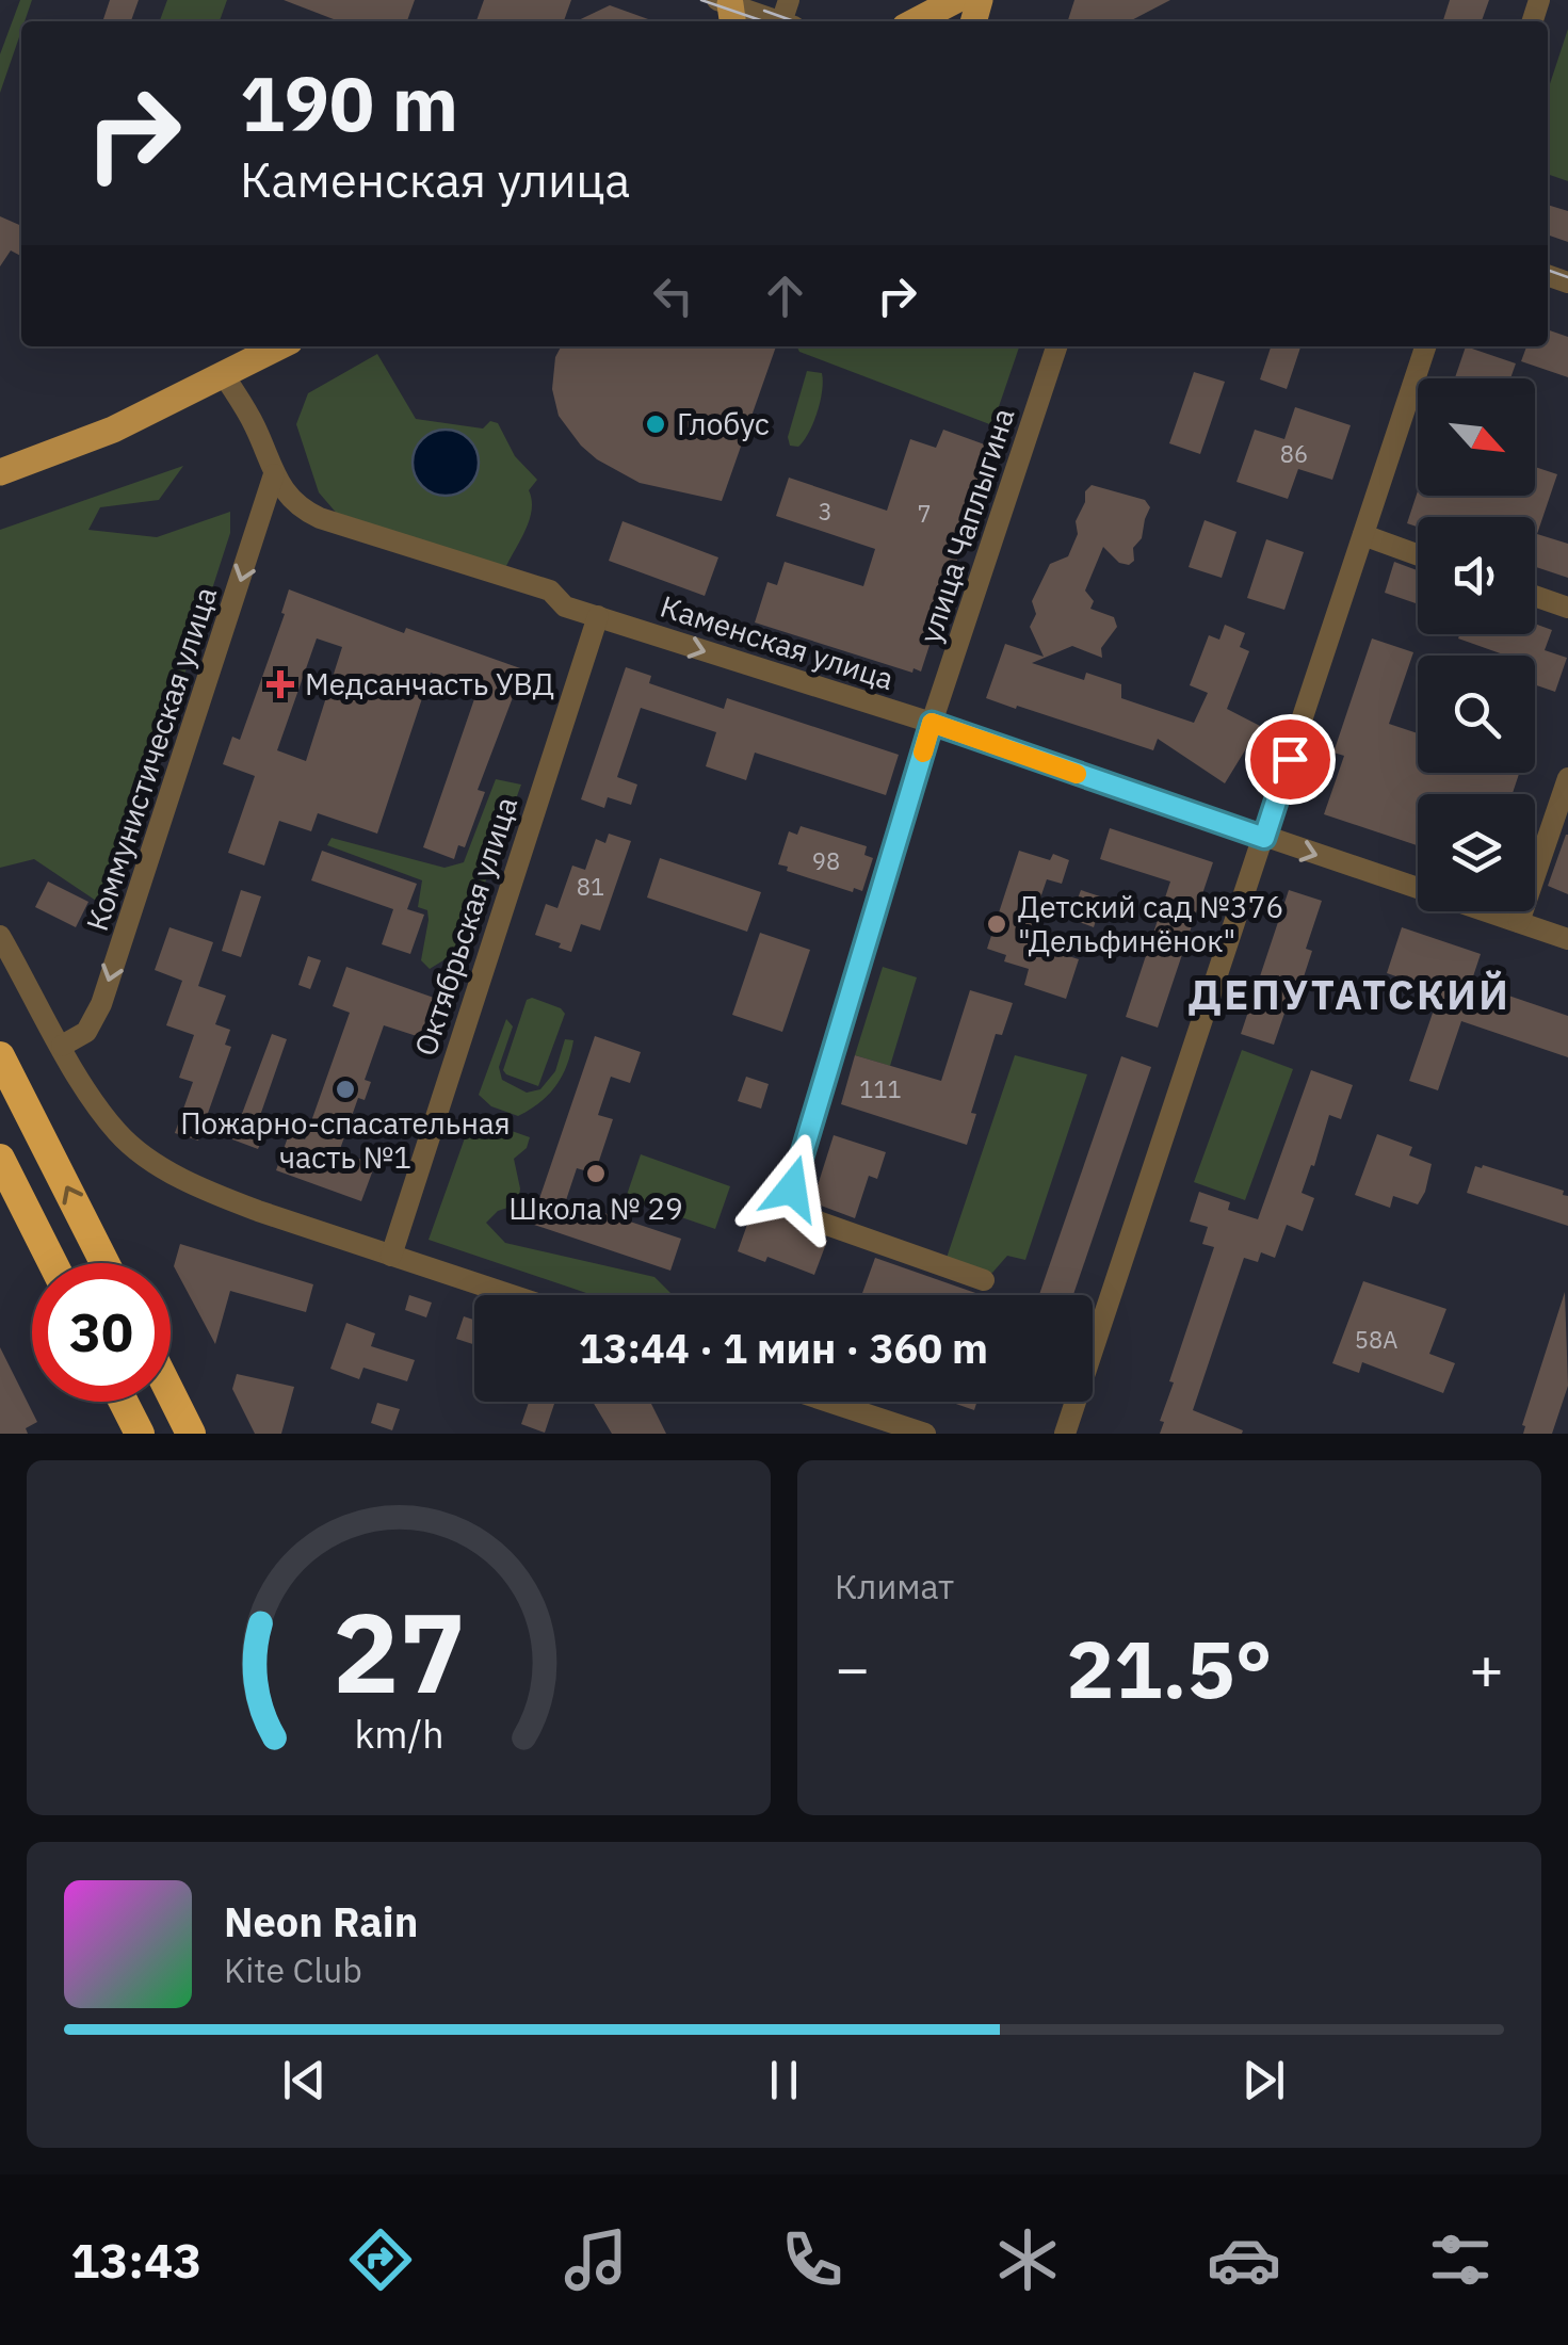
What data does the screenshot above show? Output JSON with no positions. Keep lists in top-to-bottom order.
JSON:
{
  "streets": {
    "street": [
      "улица Чаплыгина",
      "Каменская улица",
      "Коммунистическая улица",
      "Октябрьская улица"
    ]
  },
  "crossings": [
    ["улица Чаплыгина", "Каменская улица"],
    ["Каменская улица", "Коммунистическая улица"],
    ["Каменская улица", "Октябрьская улица"]
  ],
  "one_way": ["Каменская улица", "Коммунистическая улица"],
  "districts": ["ДЕПУТАТСКИЙ"],
  "places": {
    "other": [
      "Глобус",
      "Детский сад №376 \"Дельфинёнок\"",
      "Пожарно-спасательная часть №1",
      "Школа № 29"
    ],
    "health": ["Медсанчасть УВД"]
  },
  "house_numbers": [
    "86",
    "3",
    "7",
    "98",
    "81",
    "111",
    "58А"
  ],
  "north": "bottom right",
  "page": {
    "turn": ["190 m", "Каменская улица"],
    "limit": "30",
    "trip": "13:44 · 1 мин · 360 m",
    "tile": "Климат",
    "heat": ["−", "21.5°", "+"],
    "song": ["Neon Rain", "Kite Club"],
    "tabs": "13:43",
    "gauge": ["27", "km/h"]
  }
}
